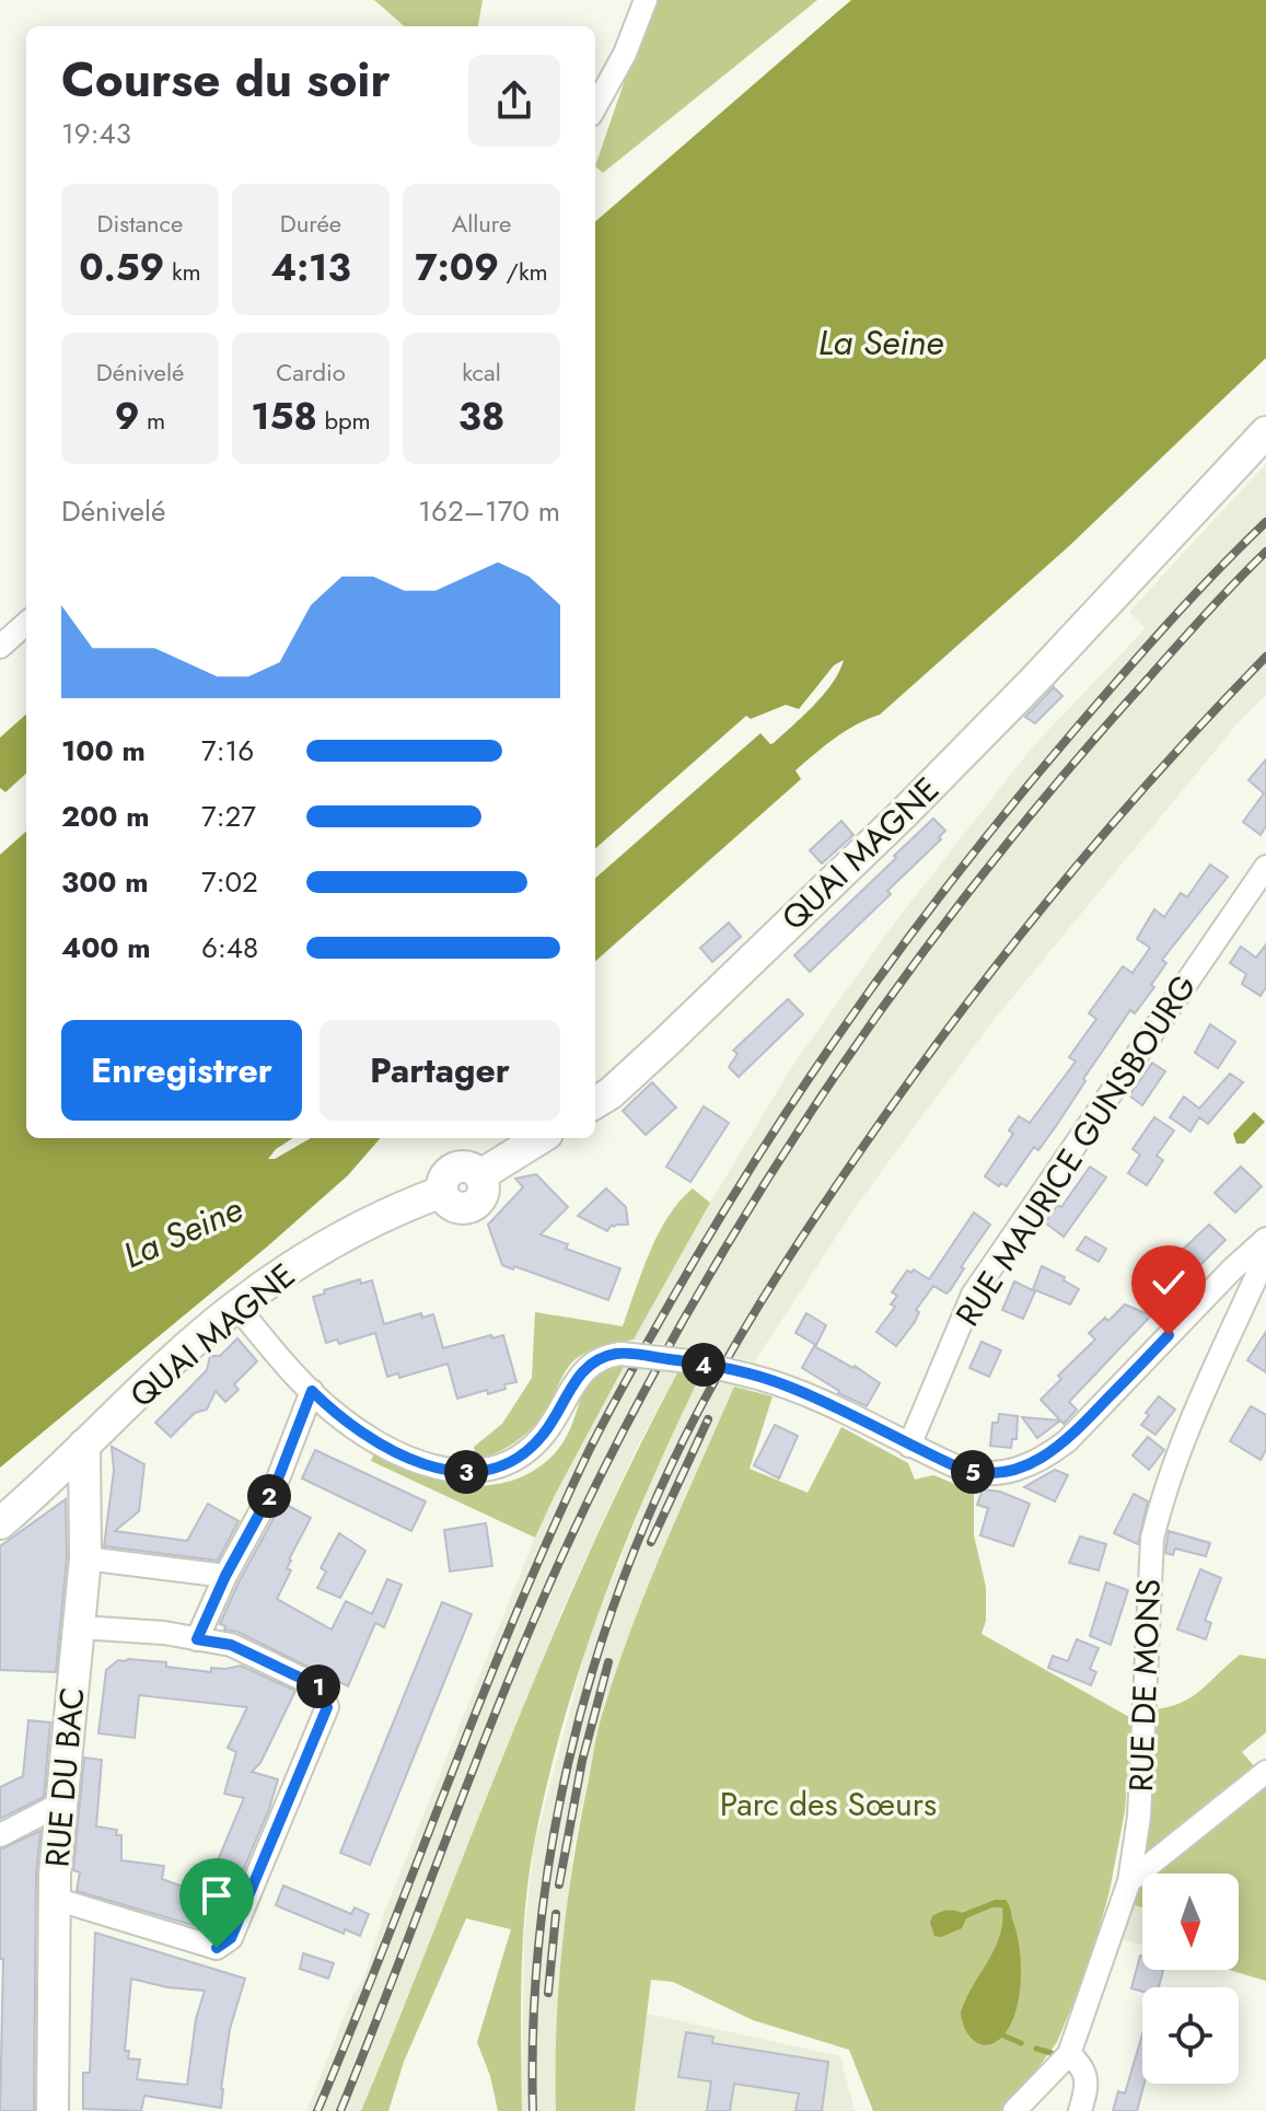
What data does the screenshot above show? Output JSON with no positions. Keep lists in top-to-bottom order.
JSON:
{
  "streets": {
    "main road": ["QUAI MAGNE", "RUE DU BAC"],
    "street": ["RUE MAURICE GUNSBOURG", "RUE DE MONS"]
  },
  "crossings": [
    ["QUAI MAGNE", "RUE DU BAC"]
  ],
  "water": ["La Seine"],
  "parks": ["Parc des Sœurs"],
  "north": "bottom",
  "page": {
    "heading": ["Course du soir", "19:43"],
    "stats": [
      ["Distance", "0.59 km"],
      ["Durée", "4:13"],
      ["Allure", "7:09 /km"],
      ["Dénivelé", "9 m"],
      ["Cardio", "158 bpm"],
      ["kcal", "38"]
    ],
    "chart": ["Dénivelé", "162–170 m"],
    "list": [
      {
        "name": "100 m",
        "note": "7:16"
      },
      {
        "name": "200 m",
        "note": "7:27"
      },
      {
        "name": "300 m",
        "note": "7:02"
      },
      {
        "name": "400 m",
        "note": "6:48"
      }
    ],
    "buttons": ["Enregistrer", "Partager"],
    "pins": [
      "4",
      "3",
      "5",
      "2",
      "1"
    ]
  }
}
